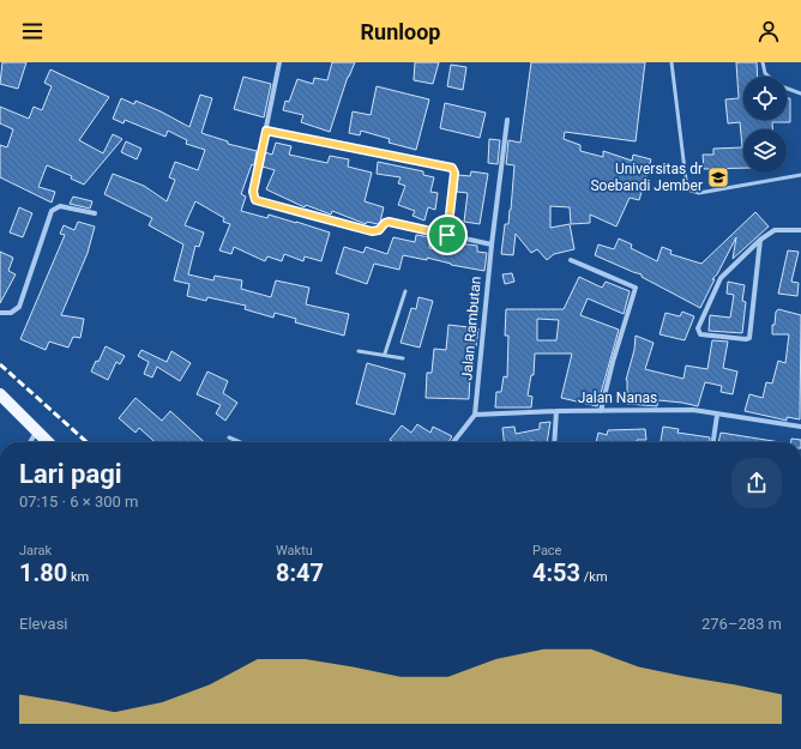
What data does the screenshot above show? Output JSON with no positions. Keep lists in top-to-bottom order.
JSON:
{
  "streets": {
    "street": ["Jalan Rambutan", "Jalan Nanas"]
  },
  "crossings": [
    ["Jalan Rambutan", "Jalan Nanas"]
  ],
  "places": {
    "school or university": ["Universitas dr Soebandi Jember"]
  },
  "page": {
    "header": "Runloop",
    "heading": ["Lari pagi", "07:15 · 6 × 300 m"],
    "stats": [
      ["Jarak", "1.80 km"],
      ["Waktu", "8:47"],
      ["Pace", "4:53 /km"]
    ],
    "chart": ["Elevasi", "276–283 m"]
  }
}
